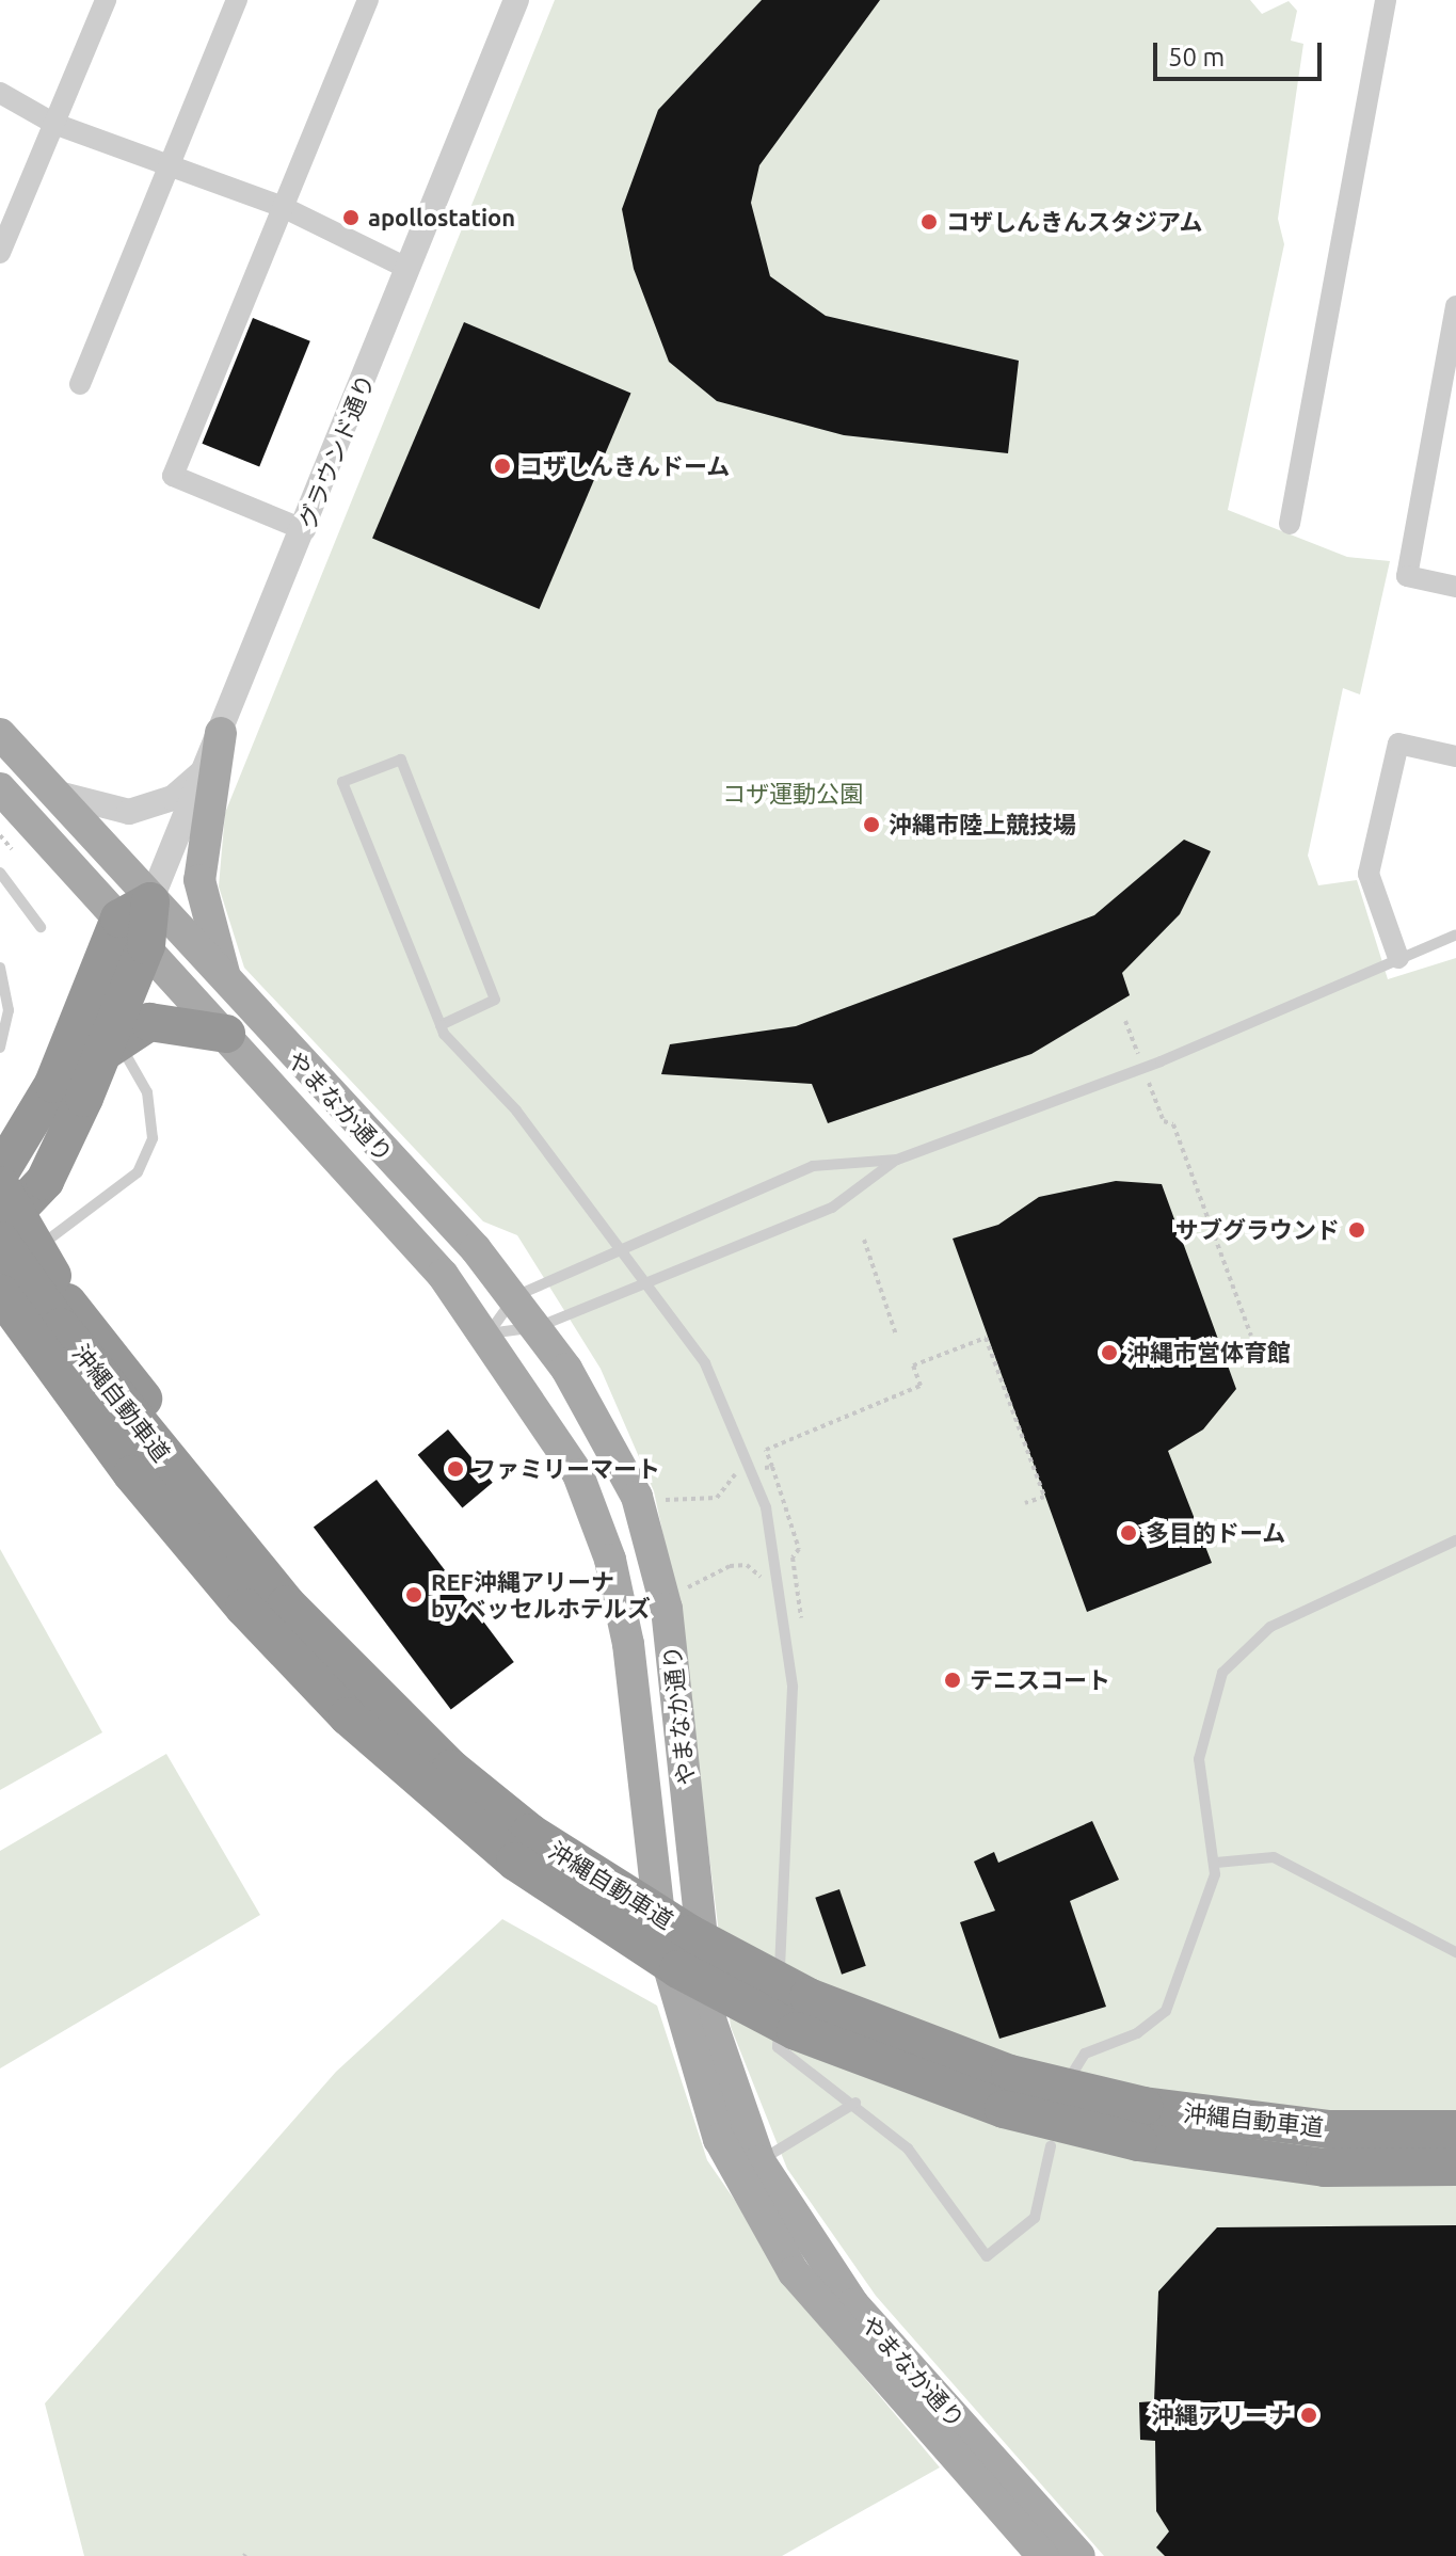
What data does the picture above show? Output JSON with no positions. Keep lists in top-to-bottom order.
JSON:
{
  "streets": {
    "highway": ["沖縄自動車道"],
    "main road": ["やまなか通り"],
    "street": ["グラウンド通り"]
  },
  "crossings": [
    ["グラウンド通り", "やまなか通り"]
  ],
  "parks": ["コザ運動公園"],
  "places": [
    "apollostation",
    "コザしんきんスタジアム",
    "コザしんきんドーム",
    "沖縄市陸上競技場",
    "サブグラウンド",
    "沖縄市営体育館",
    "ファミリーマート",
    "多目的ドーム",
    "REF沖縄アリーナ by ベッセルホテルズ",
    "テニスコート",
    "沖縄アリーナ"
  ],
  "scale_bar": "50 m"
}
